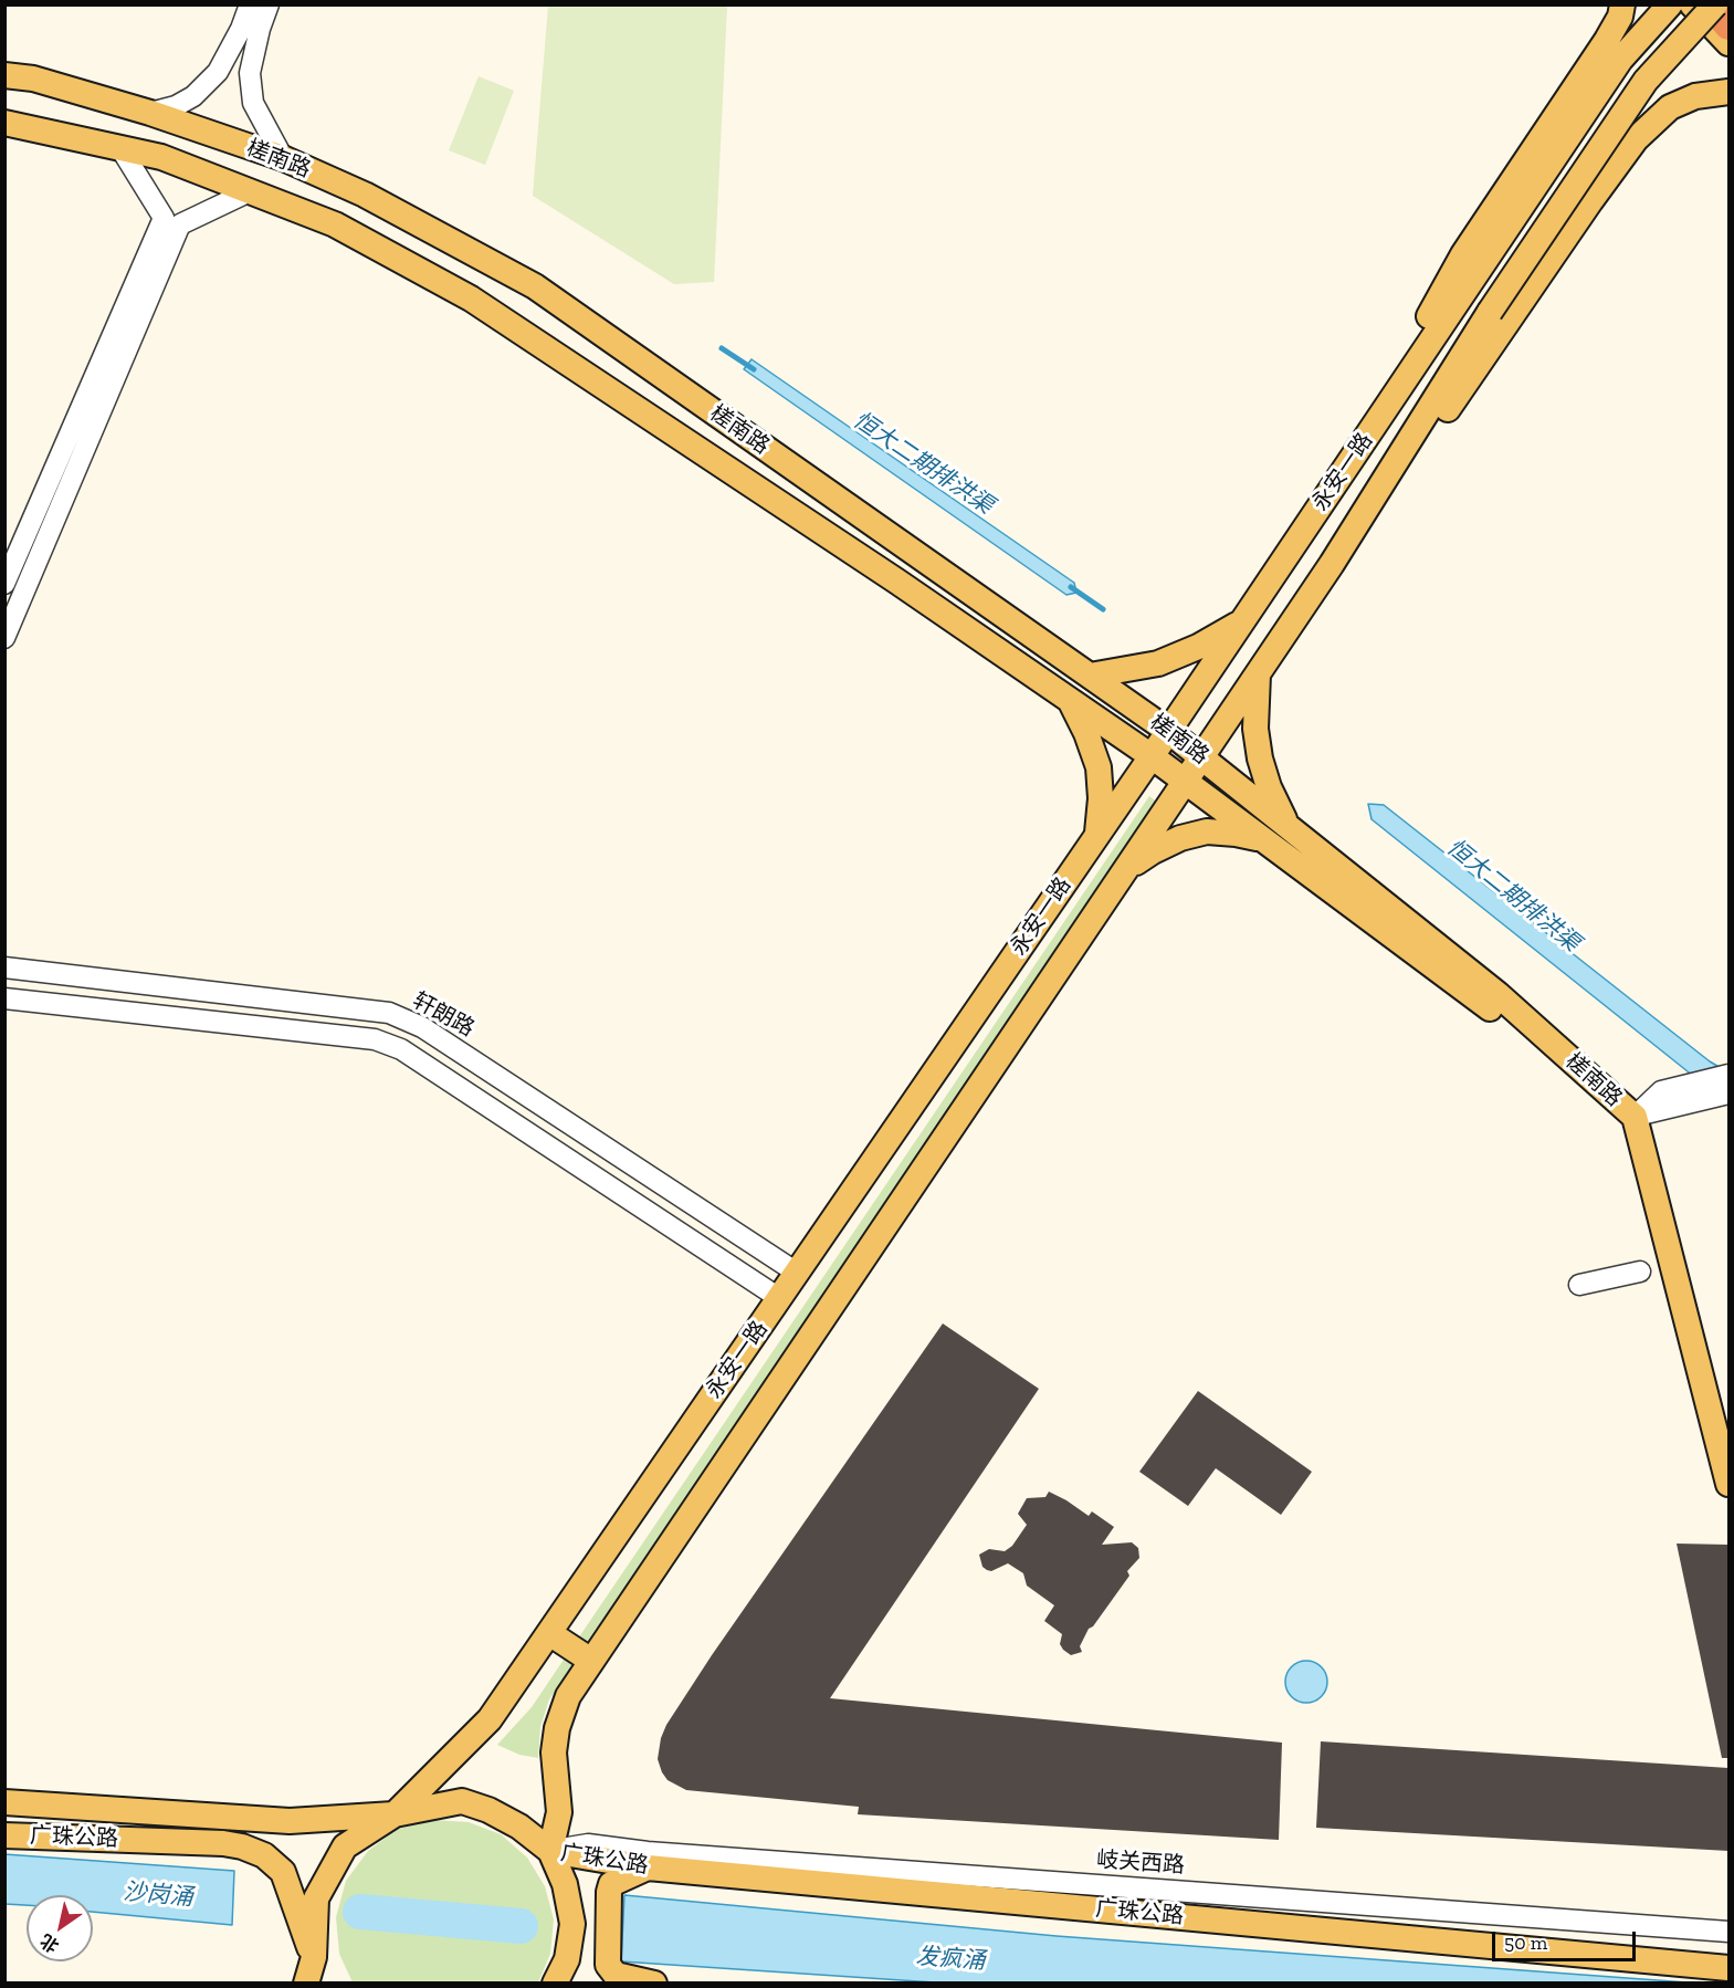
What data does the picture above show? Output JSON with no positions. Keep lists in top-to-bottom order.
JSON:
{
  "streets": {
    "main road": ["槎南路", "永安一路", "广珠公路"],
    "street": ["轩朗路", "岐关西路"]
  },
  "crossings": [
    ["槎南路", "永安一路"],
    ["永安一路", "轩朗路"],
    ["永安一路", "广珠公路"],
    ["永安一路", "岐关西路"],
    ["广珠公路", "岐关西路"]
  ],
  "water": ["恒大二期排洪渠", "沙岗涌", "发疯涌"],
  "scale_bar": "50 m",
  "north": "bottom left"
}
